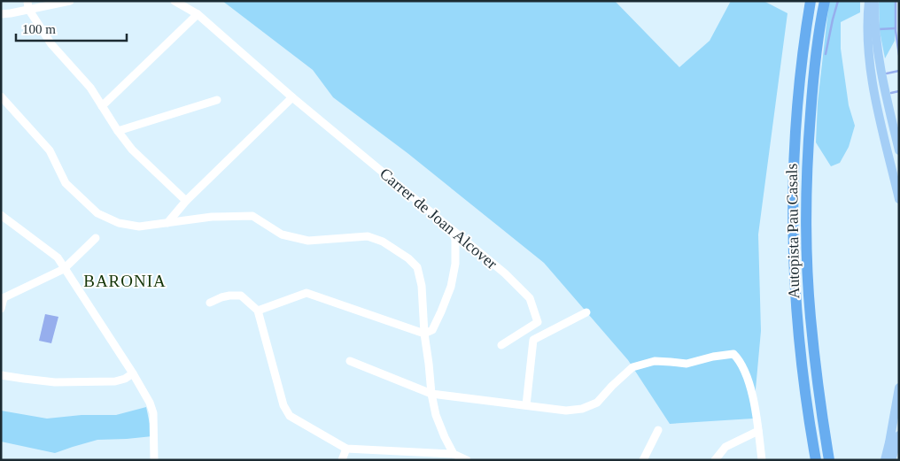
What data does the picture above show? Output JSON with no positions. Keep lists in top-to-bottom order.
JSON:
{
  "streets": {
    "highway": ["Autopista Pau Casals"],
    "street": ["Carrer de Joan Alcover"]
  },
  "districts": ["BARONIA"],
  "scale_bar": "100 m"
}
